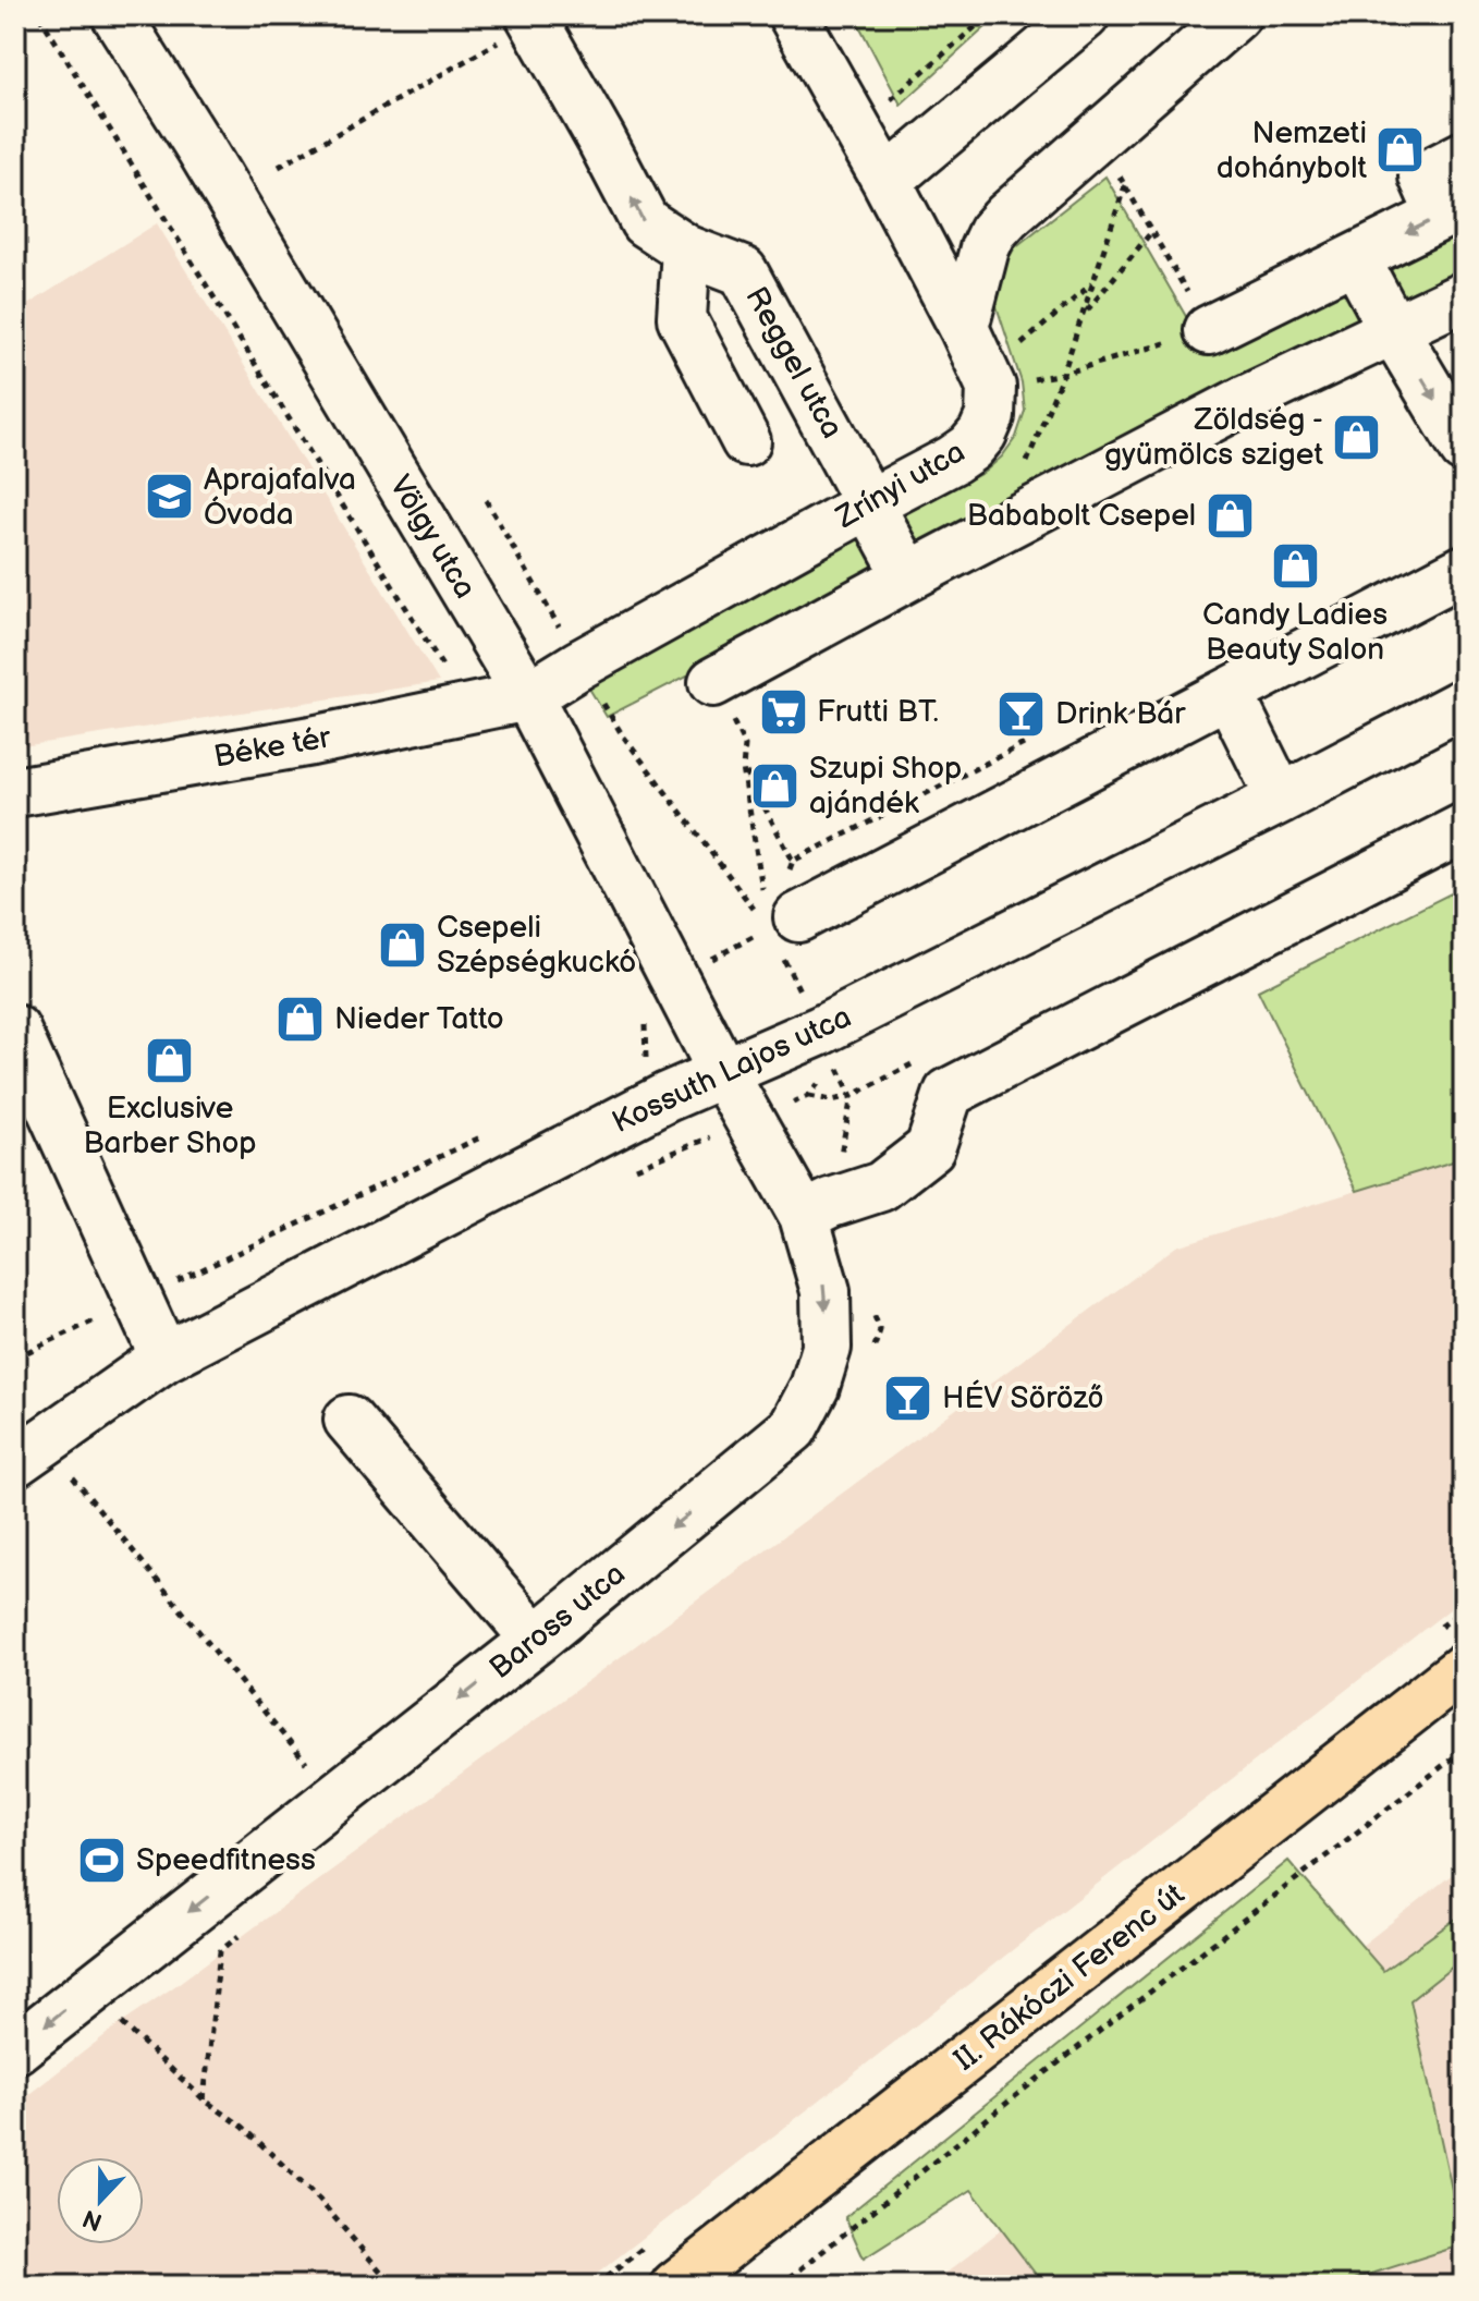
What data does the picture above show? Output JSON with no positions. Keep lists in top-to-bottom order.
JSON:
{
  "streets": {
    "main road": ["II. Rákóczi Ferenc út"],
    "street": [
      "Reggel utca",
      "Zrínyi utca",
      "Völgy utca",
      "Béke tér",
      "Kossuth Lajos utca",
      "Baross utca"
    ]
  },
  "crossings": [
    ["Reggel utca", "Zrínyi utca"],
    ["Zrínyi utca", "Völgy utca"],
    ["Zrínyi utca", "Béke tér"],
    ["Völgy utca", "Béke tér"],
    ["Völgy utca", "Kossuth Lajos utca"],
    ["Völgy utca", "Baross utca"],
    ["Kossuth Lajos utca", "Baross utca"]
  ],
  "one_way": ["Reggel utca", "Baross utca"],
  "places": {
    "shop": [
      "Nemzeti dohánybolt",
      "Zöldség - gyümölcs sziget",
      "Bababolt Csepel",
      "Candy Ladies Beauty Salon",
      "Szupi Shop ajándék",
      "Csepeli Szépségkuckó",
      "Nieder Tatto",
      "Exclusive Barber Shop"
    ],
    "school or university": ["Aprajafalva Óvoda"],
    "supermarket": ["Frutti BT."],
    "bar": ["Drink Bár", "HÉV Söröző"],
    "sports": ["Speedfitness"]
  },
  "north": "bottom"
}
